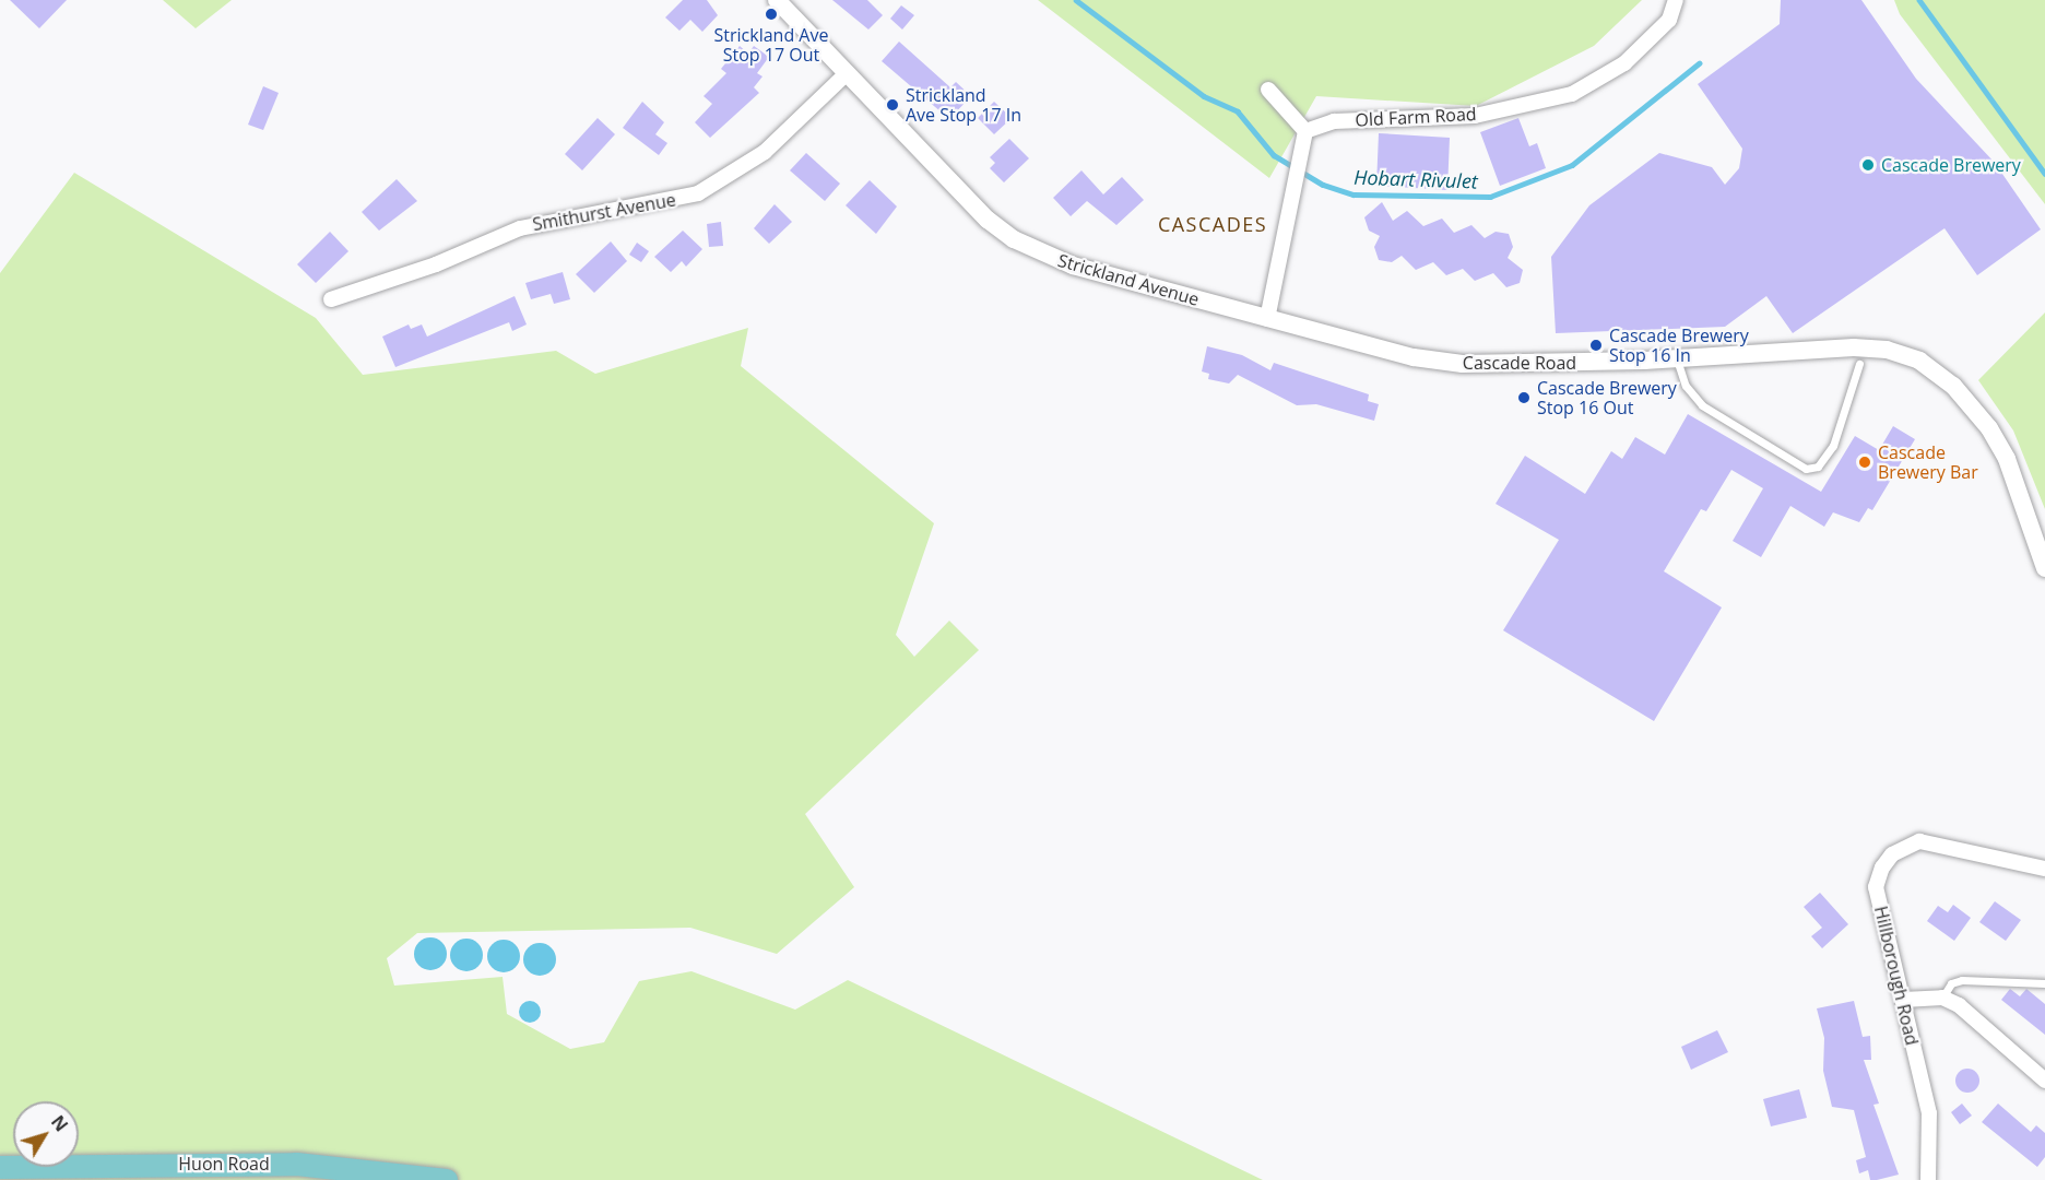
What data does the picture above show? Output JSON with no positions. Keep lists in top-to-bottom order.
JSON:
{
  "streets": {
    "main road": ["Huon Road"],
    "street": [
      "Old Farm Road",
      "Smithurst Avenue",
      "Strickland Avenue",
      "Cascade Road",
      "Hillborough Road"
    ]
  },
  "crossings": [
    ["Smithurst Avenue", "Strickland Avenue"],
    ["Strickland Avenue", "Cascade Road"]
  ],
  "districts": ["CASCADES"],
  "water": ["Hobart Rivulet"],
  "places": [
    "Strickland Ave Stop 17 Out",
    "Strickland Ave Stop 17 In",
    "Cascade Brewery",
    "Cascade Brewery Stop 16 In",
    "Cascade Brewery Stop 16 Out",
    "Cascade Brewery Bar"
  ],
  "north": "top right"
}
